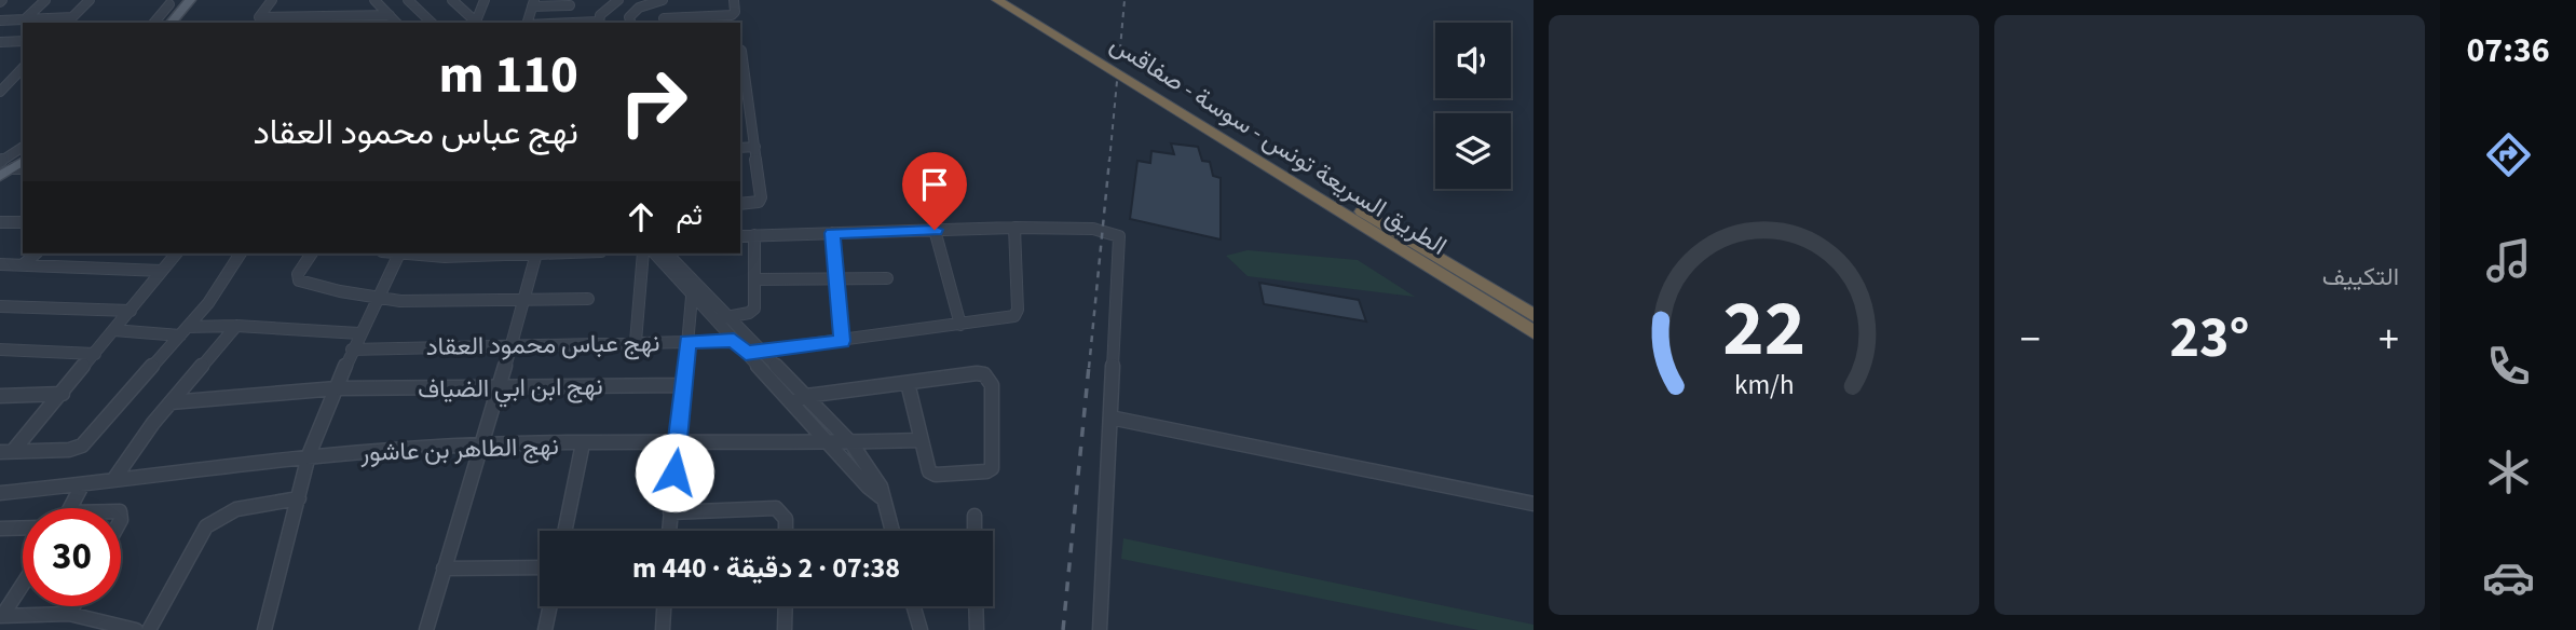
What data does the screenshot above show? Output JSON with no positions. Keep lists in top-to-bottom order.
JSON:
{
  "streets": {
    "highway": ["الطريق السريعة تونس - سوسة - صفاقس"],
    "street": ["نهج عباس محمود العقاد", "نهج ابن ابي الضياف", "نهج الطاهر بن عاشور"]
  },
  "page": {
    "tabs": "07:36",
    "tile": "التكييف",
    "turn": ["110 m", "نهج عباس محمود العقاد"],
    "then": "ثم",
    "heat": ["−", "23°", "+"],
    "limit": "30",
    "trip": "07:38 · 2 دقيقة · 440 m",
    "gauge": ["22", "km/h"]
  }
}
